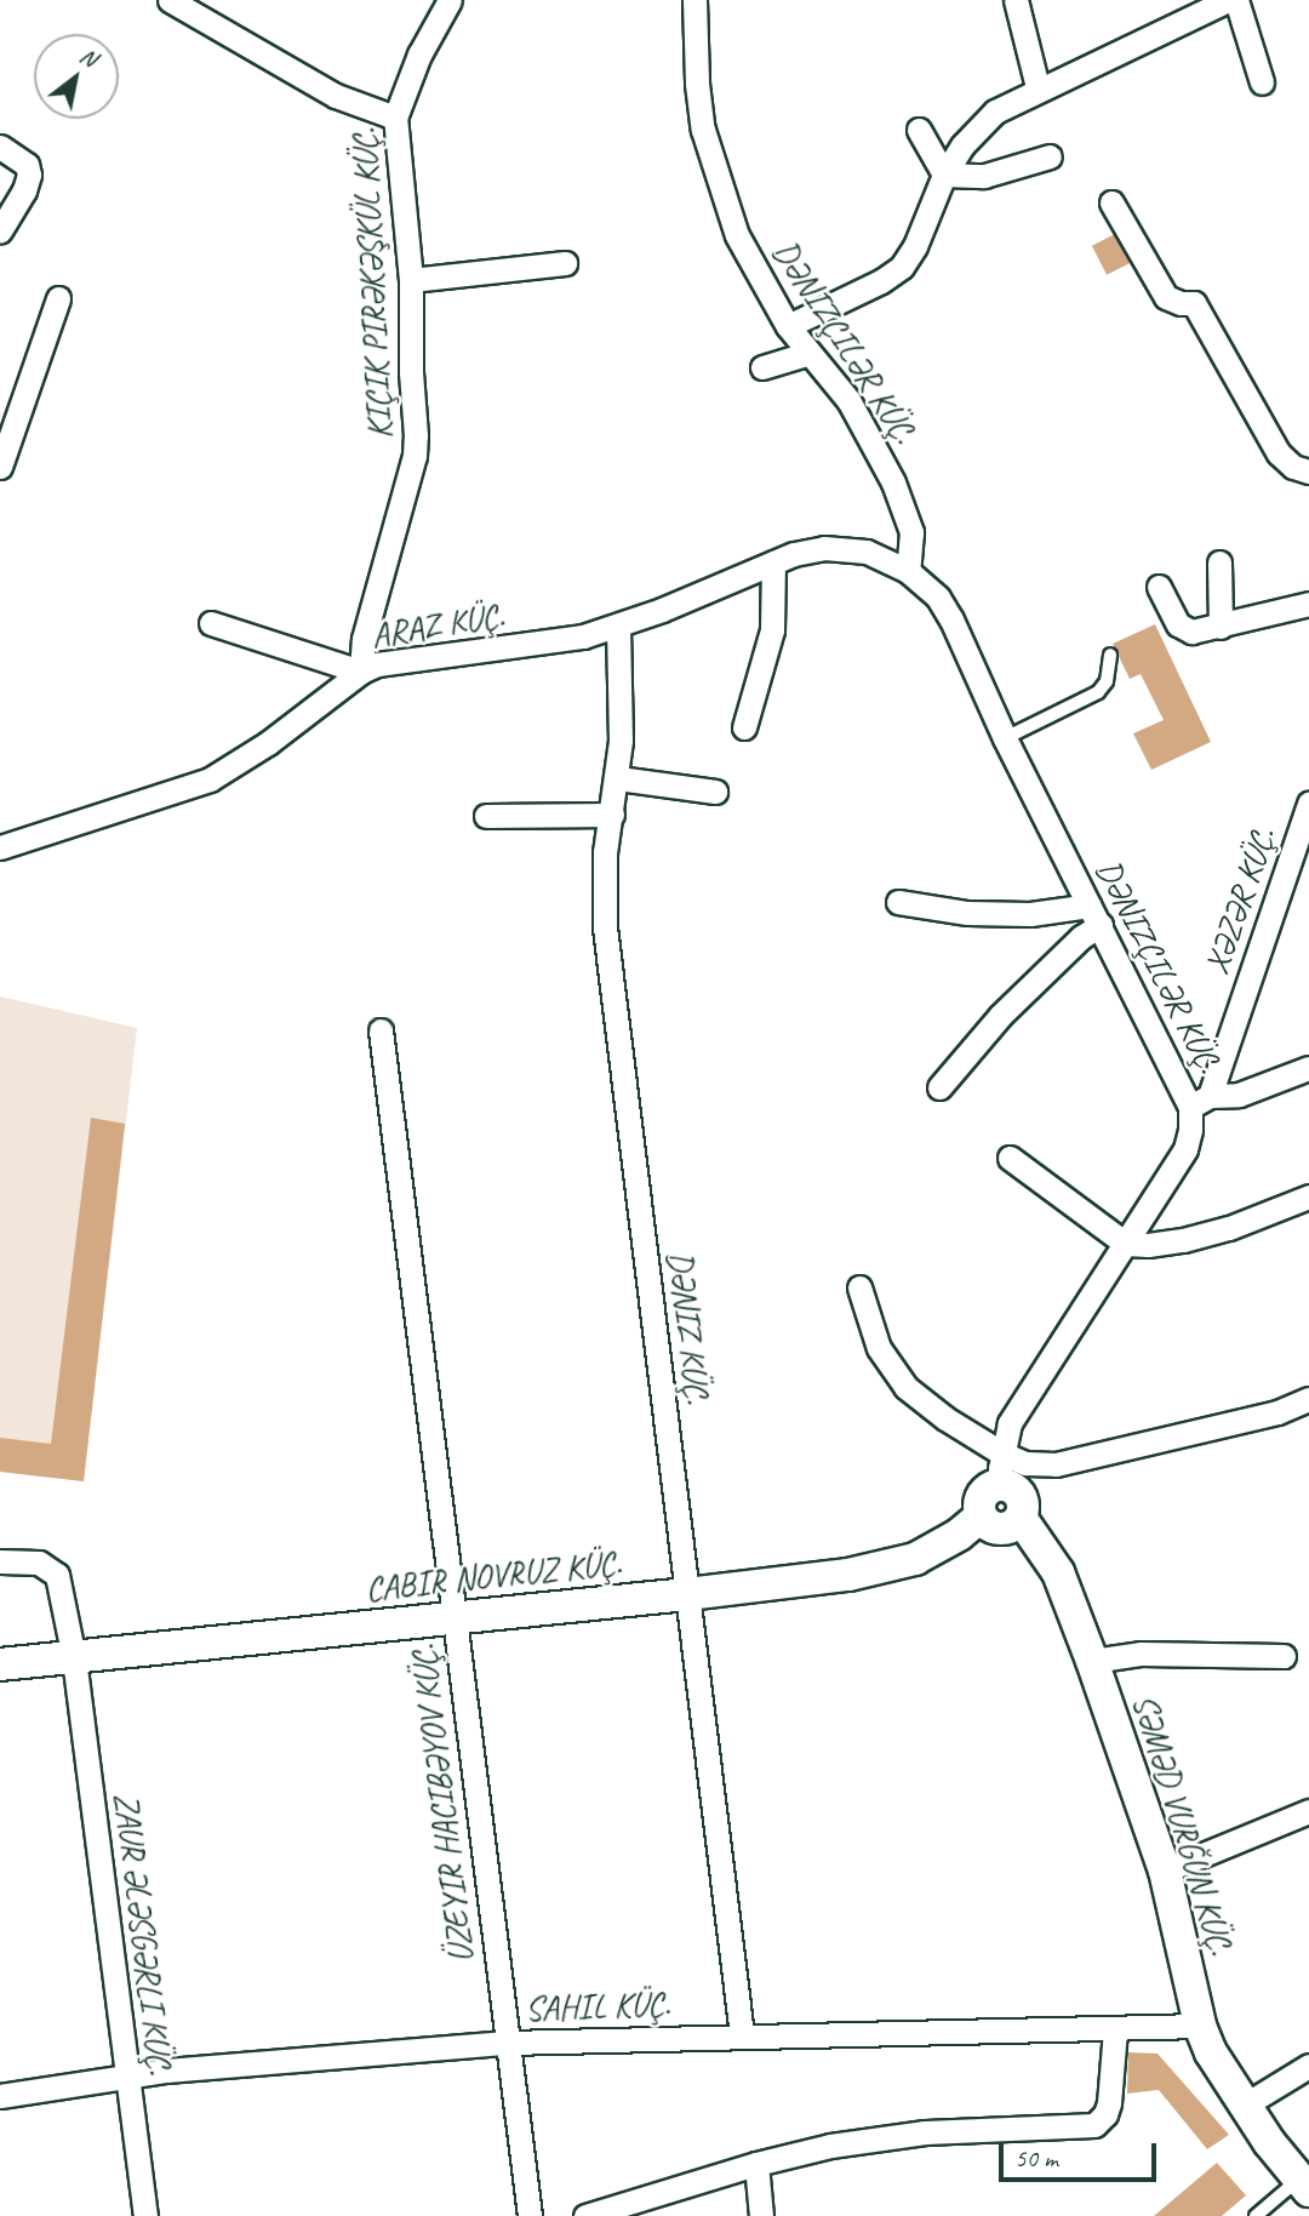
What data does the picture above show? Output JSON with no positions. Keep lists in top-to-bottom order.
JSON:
{
  "streets": {
    "main road": ["CABIR NOVRUZ KÜÇ.", "SƏMƏD VURĞUN KÜÇ."],
    "street": [
      "KIÇIK PIRƏKƏŞKÜL KÜÇ.",
      "DƏNIZÇILƏR KÜÇ.",
      "ARAZ KÜÇ.",
      "XƏZƏR KÜÇ.",
      "DӘNIZÇILӘR KÜÇ.",
      "DӘNIZ KÜÇ.",
      "ZAUR ƏLƏSGƏRLI KÜÇ.",
      "SAHIL KÜÇ."
    ]
  },
  "crossings": [
    ["KIÇIK PIRƏKƏŞKÜL KÜÇ.", "ARAZ KÜÇ."],
    ["DƏNIZÇILƏR KÜÇ.", "ARAZ KÜÇ."],
    ["DƏNIZÇILƏR KÜÇ.", "DӘNIZÇILӘR KÜÇ."],
    ["ARAZ KÜÇ.", "DӘNIZÇILӘR KÜÇ."],
    ["ARAZ KÜÇ.", "DӘNIZ KÜÇ."],
    ["XƏZƏR KÜÇ.", "DӘNIZÇILӘR KÜÇ."],
    ["DӘNIZÇILӘR KÜÇ.", "SƏMƏD VURĞUN KÜÇ."],
    ["DӘNIZ KÜÇ.", "CABIR NOVRUZ KÜÇ."],
    ["DӘNIZ KÜÇ.", "SAHIL KÜÇ."],
    ["CABIR NOVRUZ KÜÇ.", "ZAUR ƏLƏSGƏRLI KÜÇ."],
    ["SƏMƏD VURĞUN KÜÇ.", "SAHIL KÜÇ."],
    ["ZAUR ƏLƏSGƏRLI KÜÇ.", "SAHIL KÜÇ."]
  ],
  "scale_bar": "50 m",
  "north": "top right"
}
